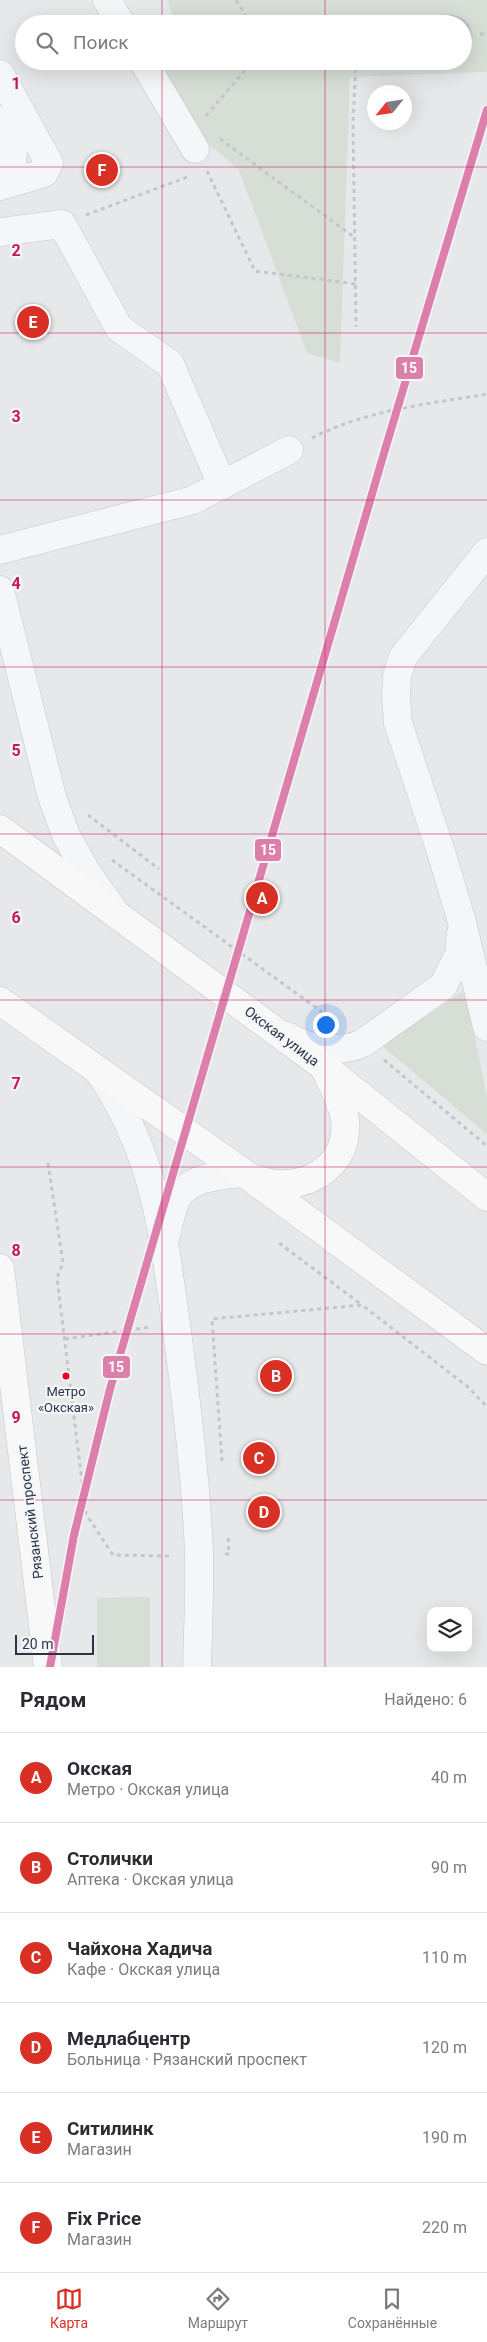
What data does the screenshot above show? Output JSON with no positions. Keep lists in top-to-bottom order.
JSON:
{
  "streets": {
    "main road": ["Окская улица", "Рязанский проспект"]
  },
  "places": ["Метро «Окская»"],
  "lines": ["transit line 15"],
  "scale_bar": "20 m",
  "north": "bottom left",
  "page": {
    "search": "Поиск",
    "pins": [
      "F",
      "E",
      "A",
      "B",
      "C",
      "D"
    ],
    "scale": "20 m",
    "heading": ["Рядом", "Найдено: 6"],
    "list": [
      {
        "mark": "A",
        "name": "Окская",
        "note": "Метро · Окская улица",
        "value": "40 m"
      },
      {
        "mark": "B",
        "name": "Столички",
        "note": "Аптека · Окская улица",
        "value": "90 m"
      },
      {
        "mark": "C",
        "name": "Чайхона Хадича",
        "note": "Кафе · Окская улица",
        "value": "110 m"
      },
      {
        "mark": "D",
        "name": "Медлабцентр",
        "note": "Больница · Рязанский проспект",
        "value": "120 m"
      },
      {
        "mark": "E",
        "name": "Ситилинк",
        "note": "Магазин",
        "value": "190 m"
      },
      {
        "mark": "F",
        "name": "Fix Price",
        "note": "Магазин",
        "value": "220 m"
      }
    ],
    "nav": ["Карта", "Маршрут", "Сохранённые"]
  },
  "grid": {
    "rows": [
      "1",
      "2",
      "3",
      "4",
      "5",
      "6",
      "7",
      "8",
      "9"
    ]
  }
}
